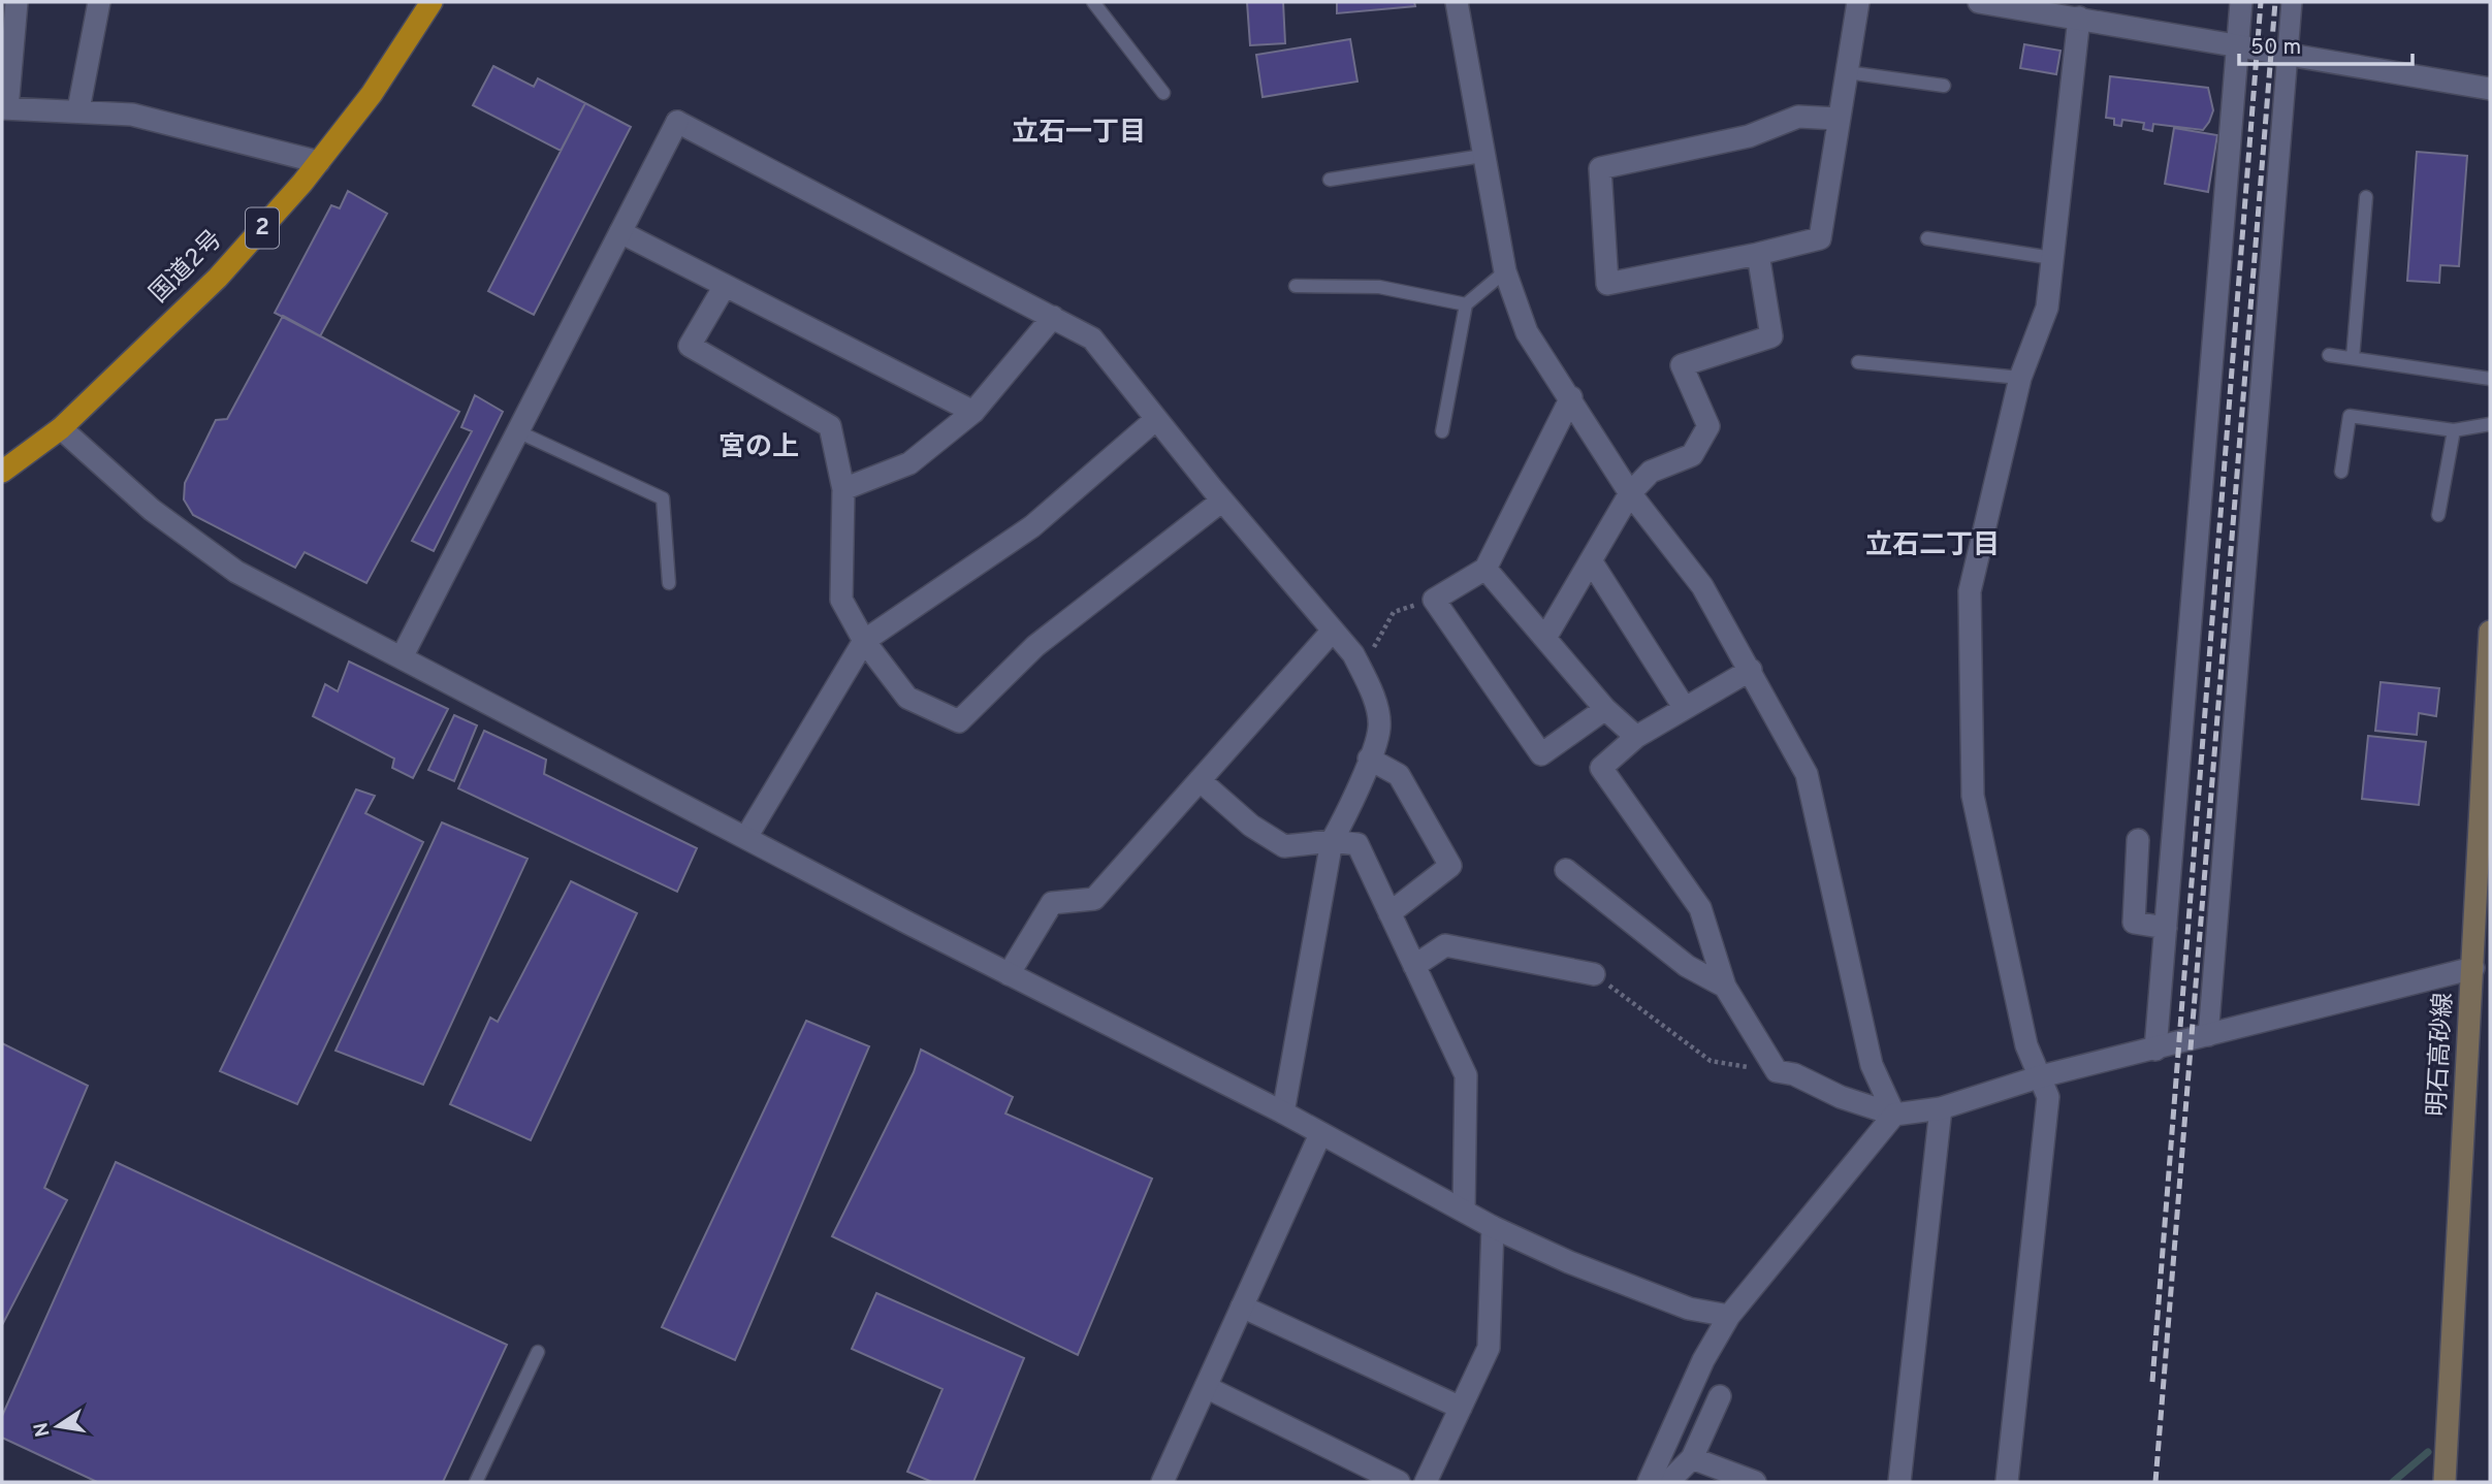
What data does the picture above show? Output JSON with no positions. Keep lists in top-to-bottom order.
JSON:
{
  "streets": {
    "highway": ["2", "国道2号"],
    "main road": ["明石高砂線"]
  },
  "districts": ["立石一丁目", "宮の上", "立石二丁目"],
  "scale_bar": "50 m",
  "north": "left"
}
